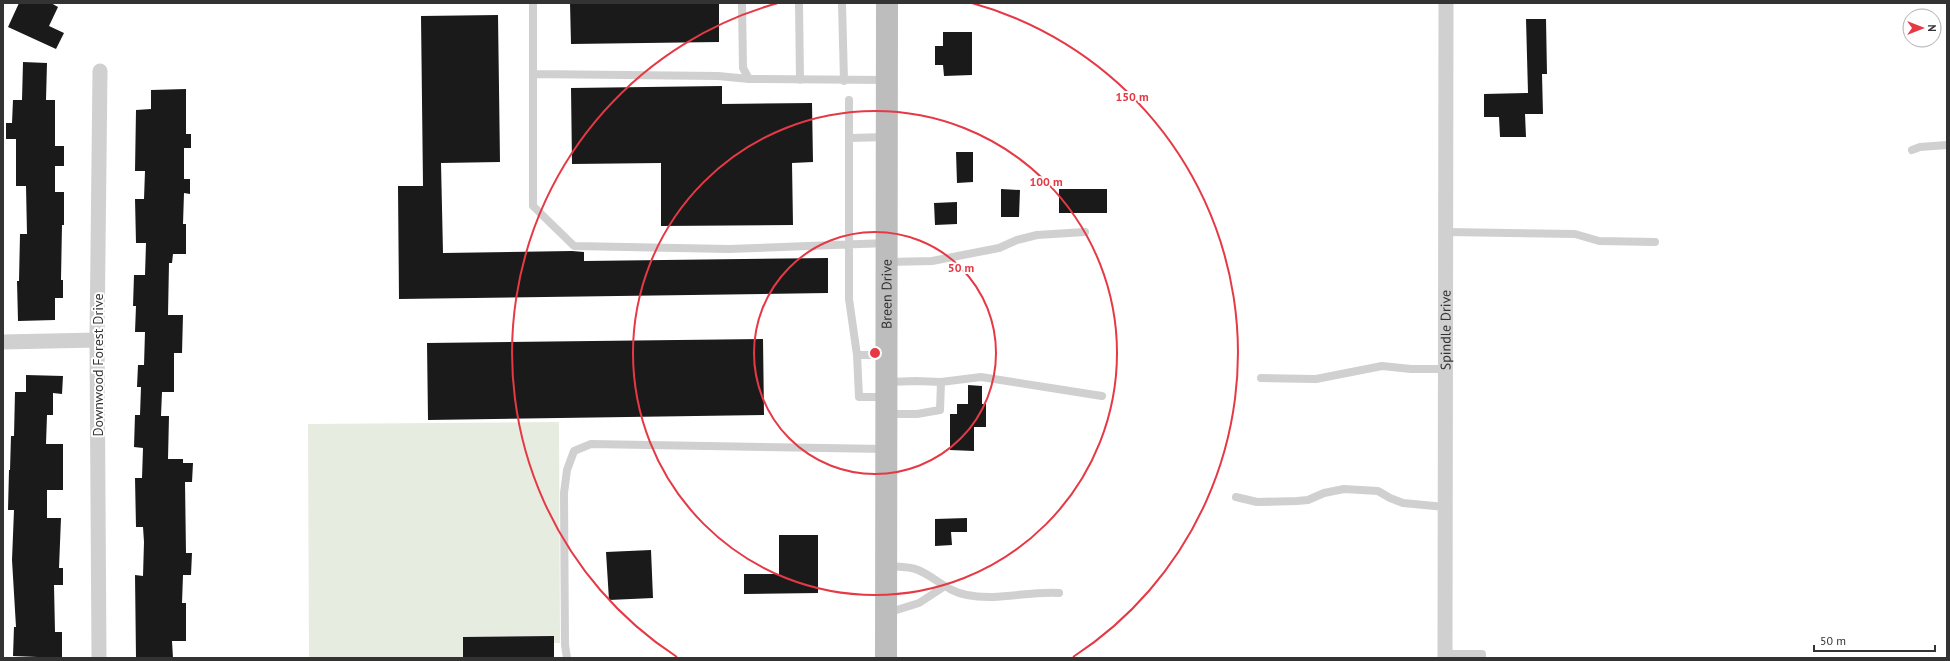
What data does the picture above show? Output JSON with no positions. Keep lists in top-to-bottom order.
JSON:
{
  "streets": {
    "street": ["Breen Drive", "Spindle Drive", "Downwood Forest Drive"]
  },
  "scale_bar": "50 m",
  "north": "right",
  "rings": ["150 m", "100 m", "50 m"]
}
